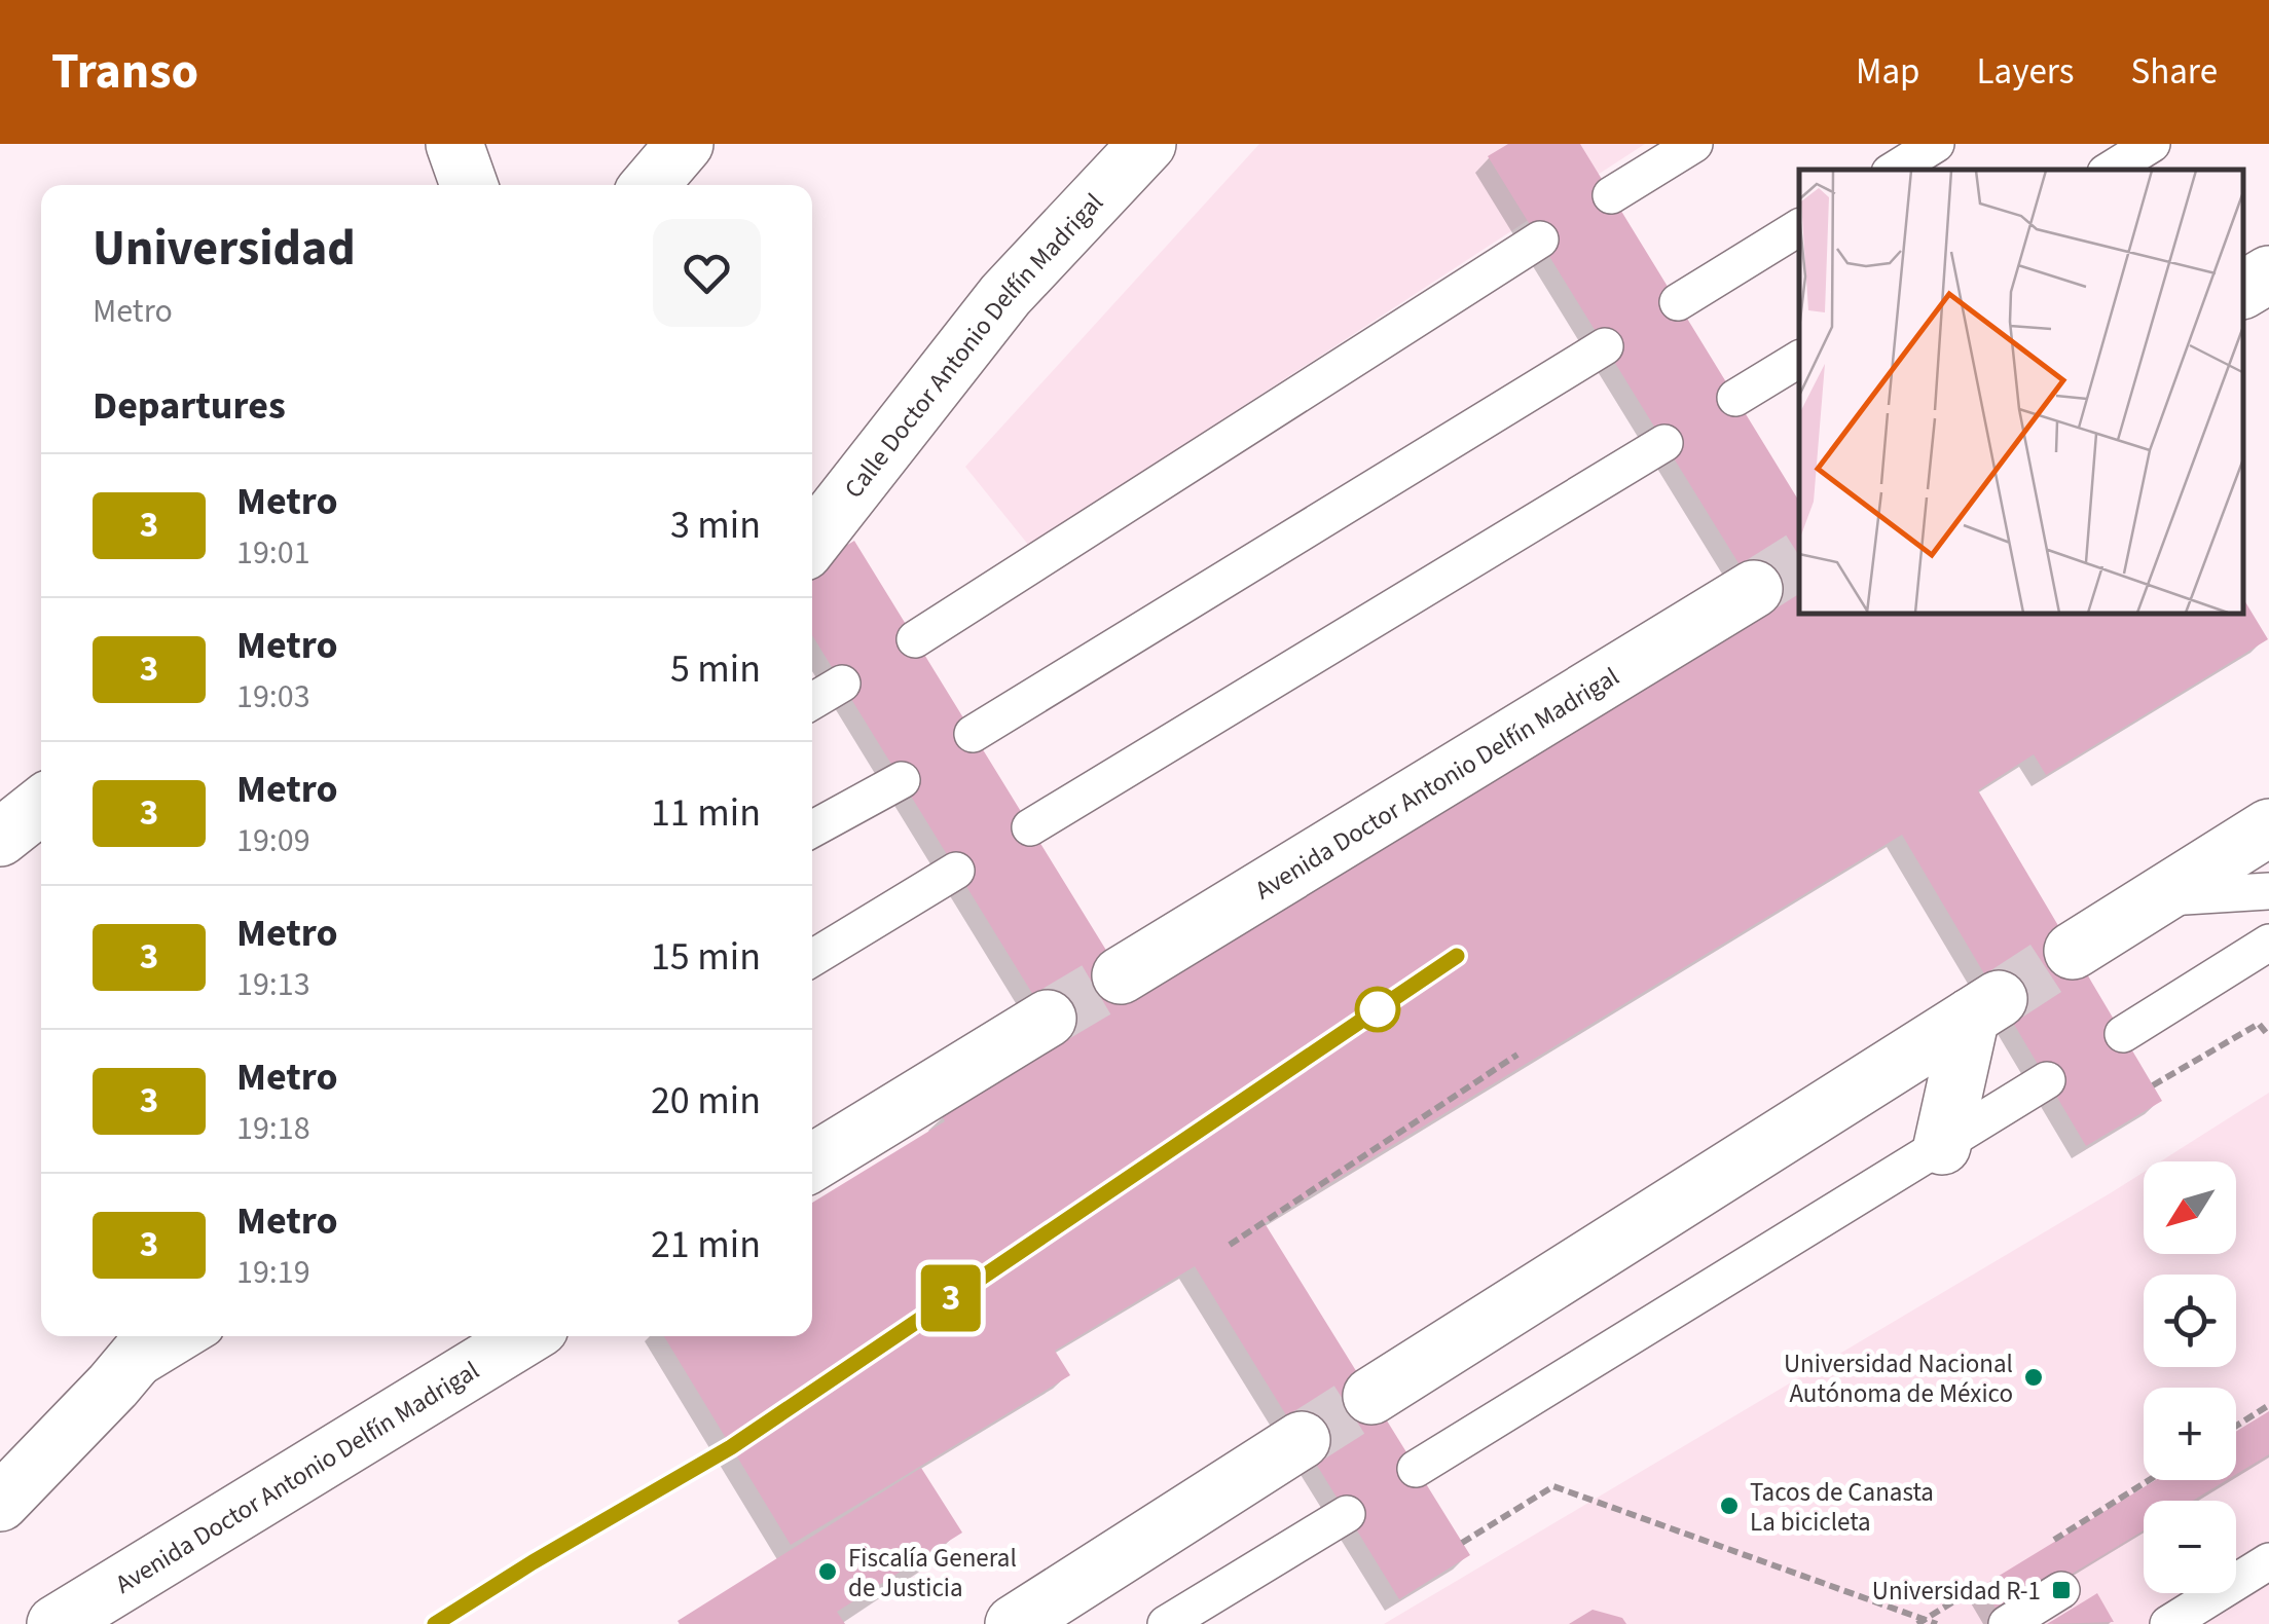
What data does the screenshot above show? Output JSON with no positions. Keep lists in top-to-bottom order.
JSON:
{
  "streets": {
    "main road": ["Calle Doctor Antonio Delfín Madrigal", "Avenida Doctor Antonio Delfín Madrigal"]
  },
  "places": {
    "other": ["Universidad Nacional Autónoma de México", "Tacos de Canasta La bicicleta", "Fiscalía General de Justicia"],
    "transit": ["Universidad R-1"]
  },
  "lines": ["metro line 3"],
  "north": "bottom left",
  "page": {
    "header": "Transo",
    "nav": ["Map", "Layers", "Share"],
    "on_map": "3",
    "heading": [
      ["Universidad", "Metro"],
      "Departures"
    ],
    "list": [
      {
        "mark": "3",
        "name": "Metro",
        "note": "19:01",
        "value": "3 min"
      },
      {
        "mark": "3",
        "name": "Metro",
        "note": "19:03",
        "value": "5 min"
      },
      {
        "mark": "3",
        "name": "Metro",
        "note": "19:09",
        "value": "11 min"
      },
      {
        "mark": "3",
        "name": "Metro",
        "note": "19:13",
        "value": "15 min"
      },
      {
        "mark": "3",
        "name": "Metro",
        "note": "19:18",
        "value": "20 min"
      },
      {
        "mark": "3",
        "name": "Metro",
        "note": "19:19",
        "value": "21 min"
      }
    ],
    "map_buttons": ["+", "−"]
  }
}
